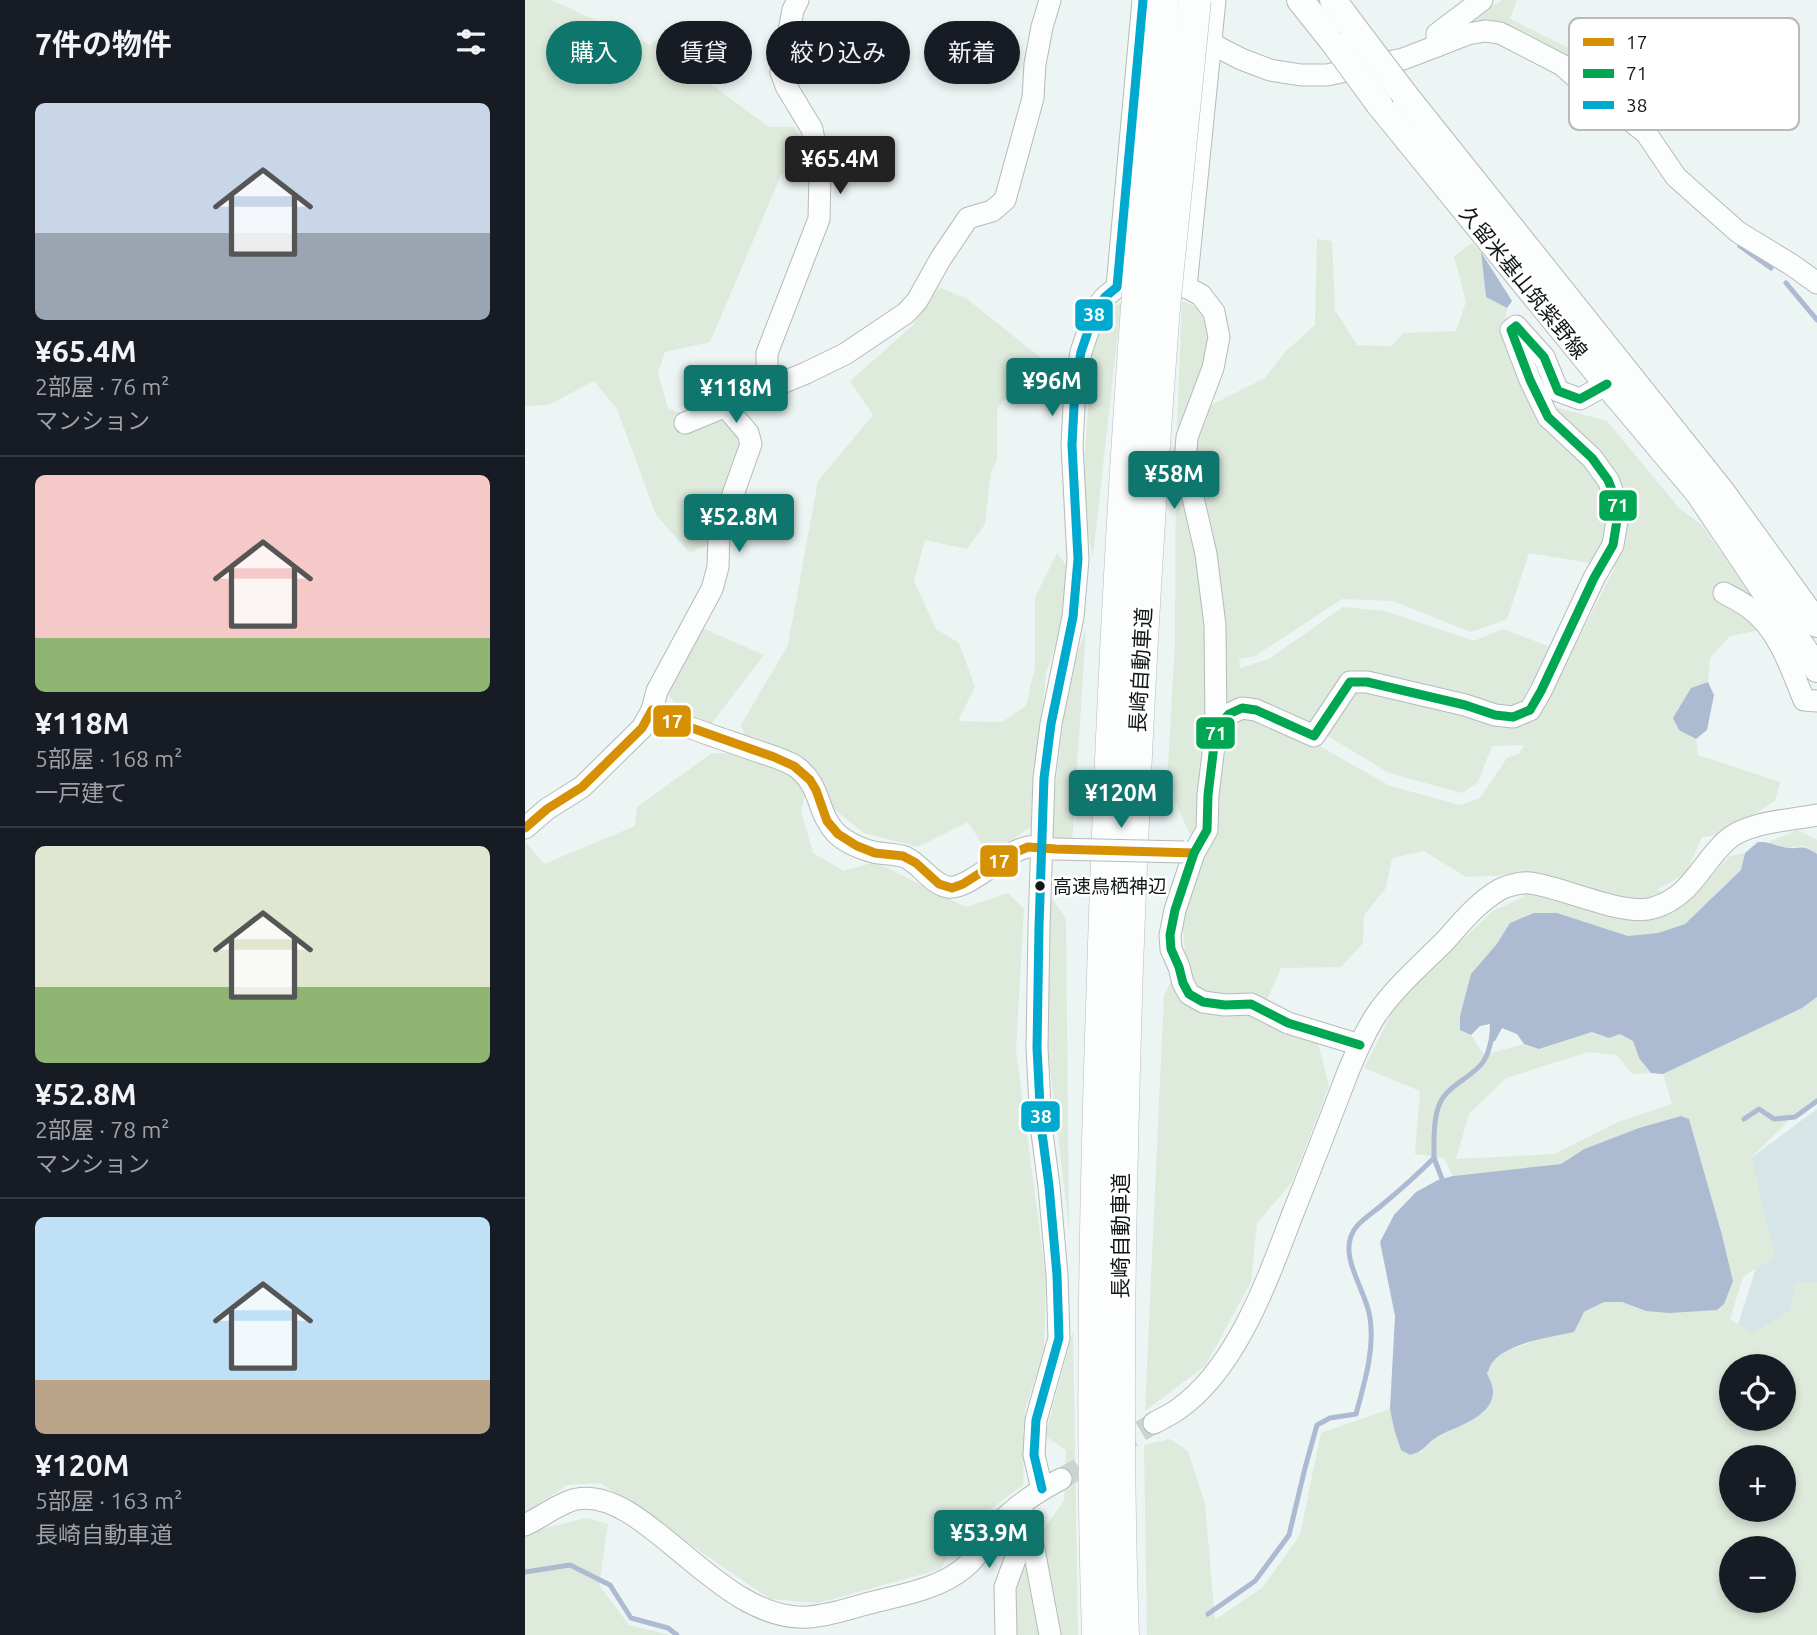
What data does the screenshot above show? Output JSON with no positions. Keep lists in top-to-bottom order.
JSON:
{
  "streets": {
    "highway": ["長崎自動車道"],
    "main road": ["久留米基山筑紫野線"]
  },
  "places": ["高速鳥栖神辺"],
  "lines": ["transit line 38", "transit line 71", "transit line 17"],
  "legend": ["17", "71", "38"],
  "page": {
    "heading": "7件の物件",
    "chip": [
      "購入",
      "賃貸",
      "絞り込み",
      "新着"
    ],
    "list": [
      {
        "name": "¥65.4M",
        "note": "2部屋 · 76 m² · マンション"
      },
      {
        "name": "¥118M",
        "note": "5部屋 · 168 m² · 一戸建て"
      },
      {
        "name": "¥52.8M",
        "note": "2部屋 · 78 m² · マンション"
      },
      {
        "name": "¥120M",
        "note": "5部屋 · 163 m² · 長崎自動車道"
      }
    ],
    "price": [
      "¥65.4M",
      "¥96M",
      "¥118M",
      "¥58M",
      "¥52.8M",
      "¥120M",
      "¥53.9M"
    ],
    "map_buttons": ["+", "−"]
  }
}
